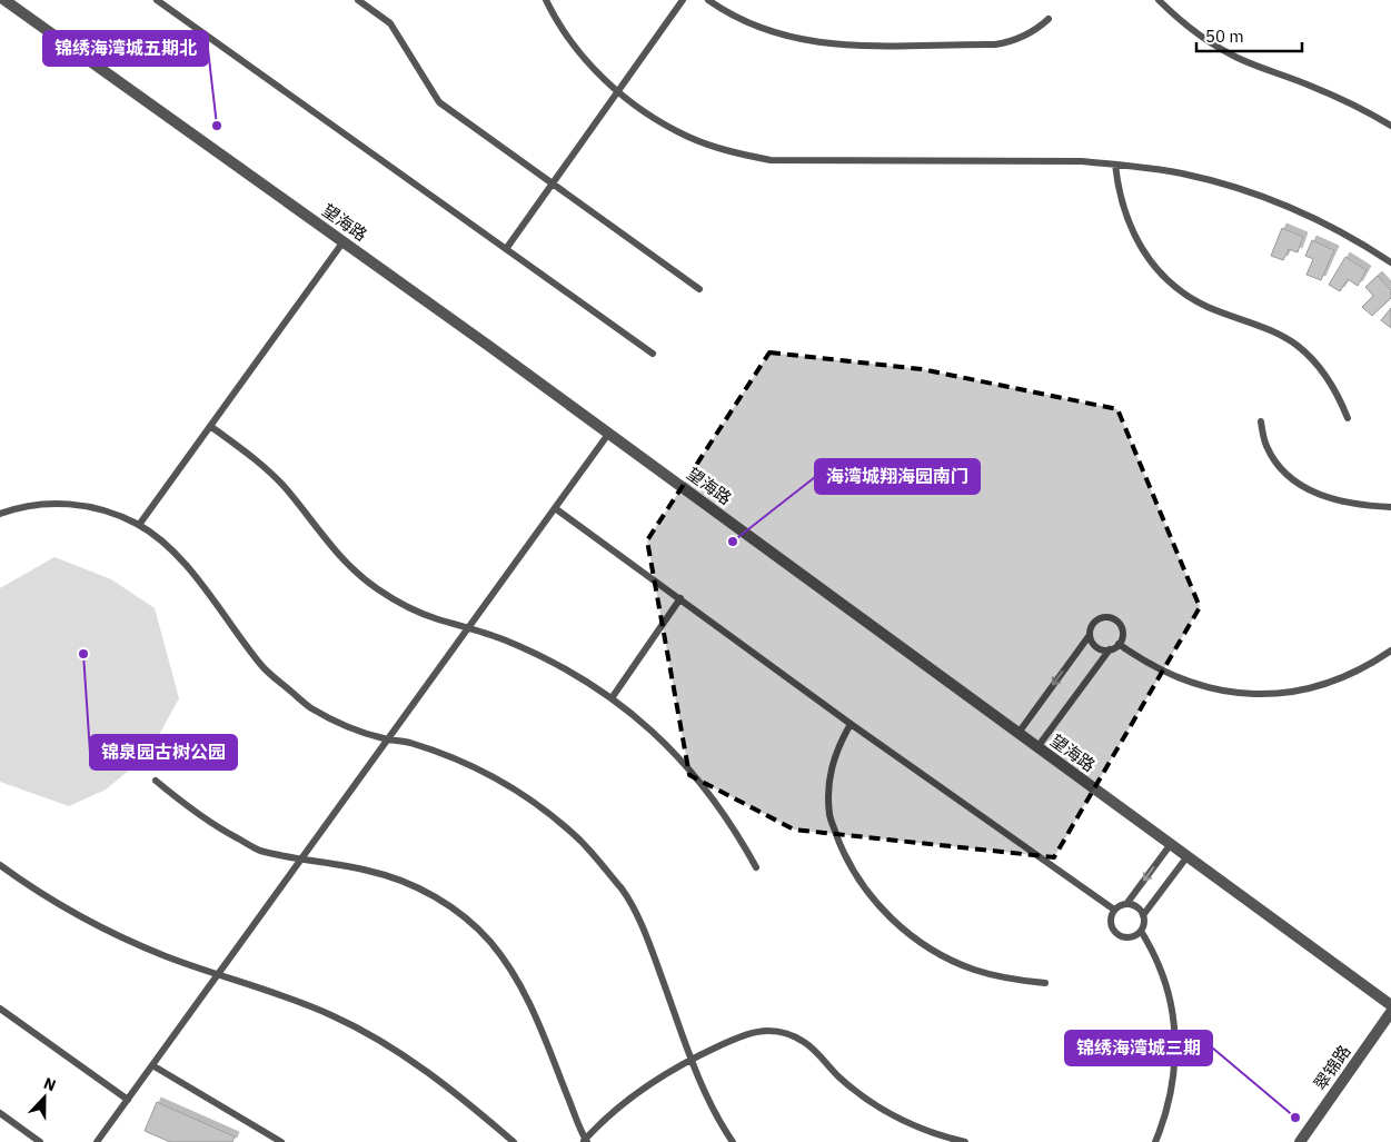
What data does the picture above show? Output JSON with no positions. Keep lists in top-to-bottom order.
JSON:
{
  "streets": {
    "street": ["望海路", "翠锦路"]
  },
  "places": [
    "锦绣海湾城五期北",
    "海湾城翔海园南门",
    "锦泉园古树公园",
    "锦绣海湾城三期"
  ],
  "scale_bar": "50 m",
  "north": "top"
}
